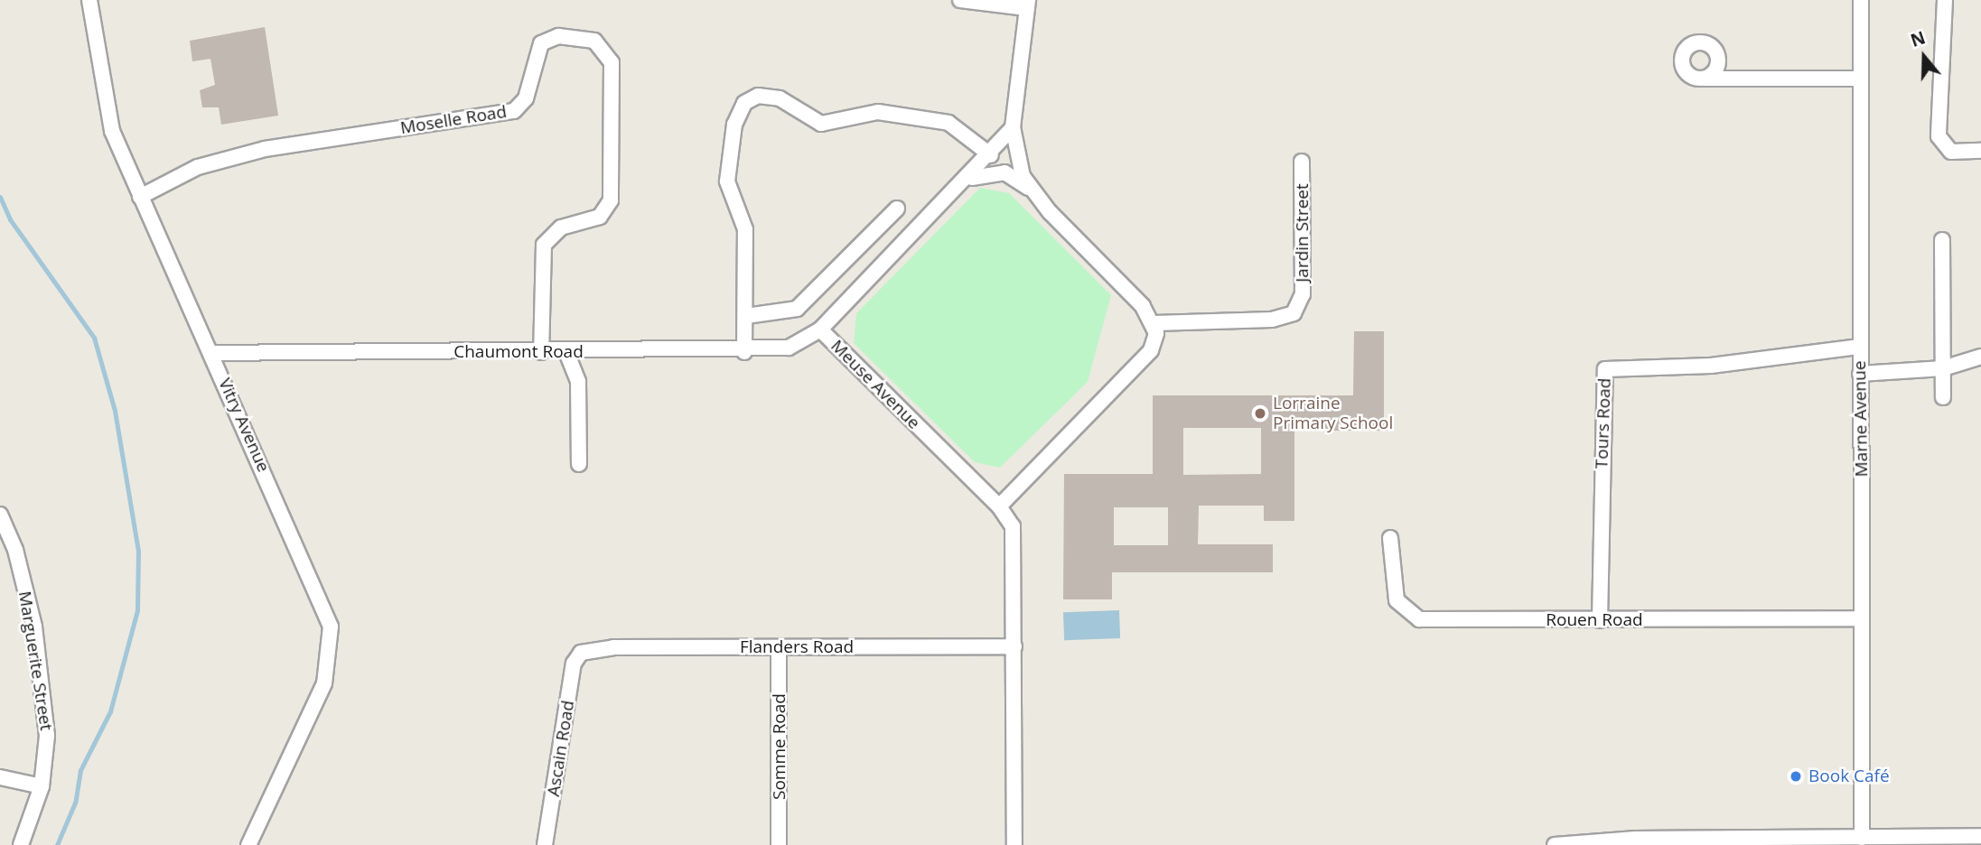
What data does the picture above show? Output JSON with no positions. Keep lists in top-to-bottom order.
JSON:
{
  "streets": {
    "street": [
      "Moselle Road",
      "Jardin Street",
      "Chaumont Road",
      "Meuse Avenue",
      "Marne Avenue",
      "Tours Road",
      "Vitry Avenue",
      "Rouen Road",
      "Flanders Road",
      "Marguerite Street",
      "Somme Road",
      "Ascain Road"
    ]
  },
  "crossings": [
    ["Moselle Road", "Chaumont Road"],
    ["Moselle Road", "Vitry Avenue"],
    ["Chaumont Road", "Meuse Avenue"],
    ["Chaumont Road", "Vitry Avenue"],
    ["Meuse Avenue", "Flanders Road"],
    ["Marne Avenue", "Tours Road"],
    ["Marne Avenue", "Rouen Road"],
    ["Tours Road", "Rouen Road"],
    ["Flanders Road", "Somme Road"],
    ["Flanders Road", "Ascain Road"]
  ],
  "places": ["Lorraine Primary School", "Book Café"],
  "north": "top"
}
